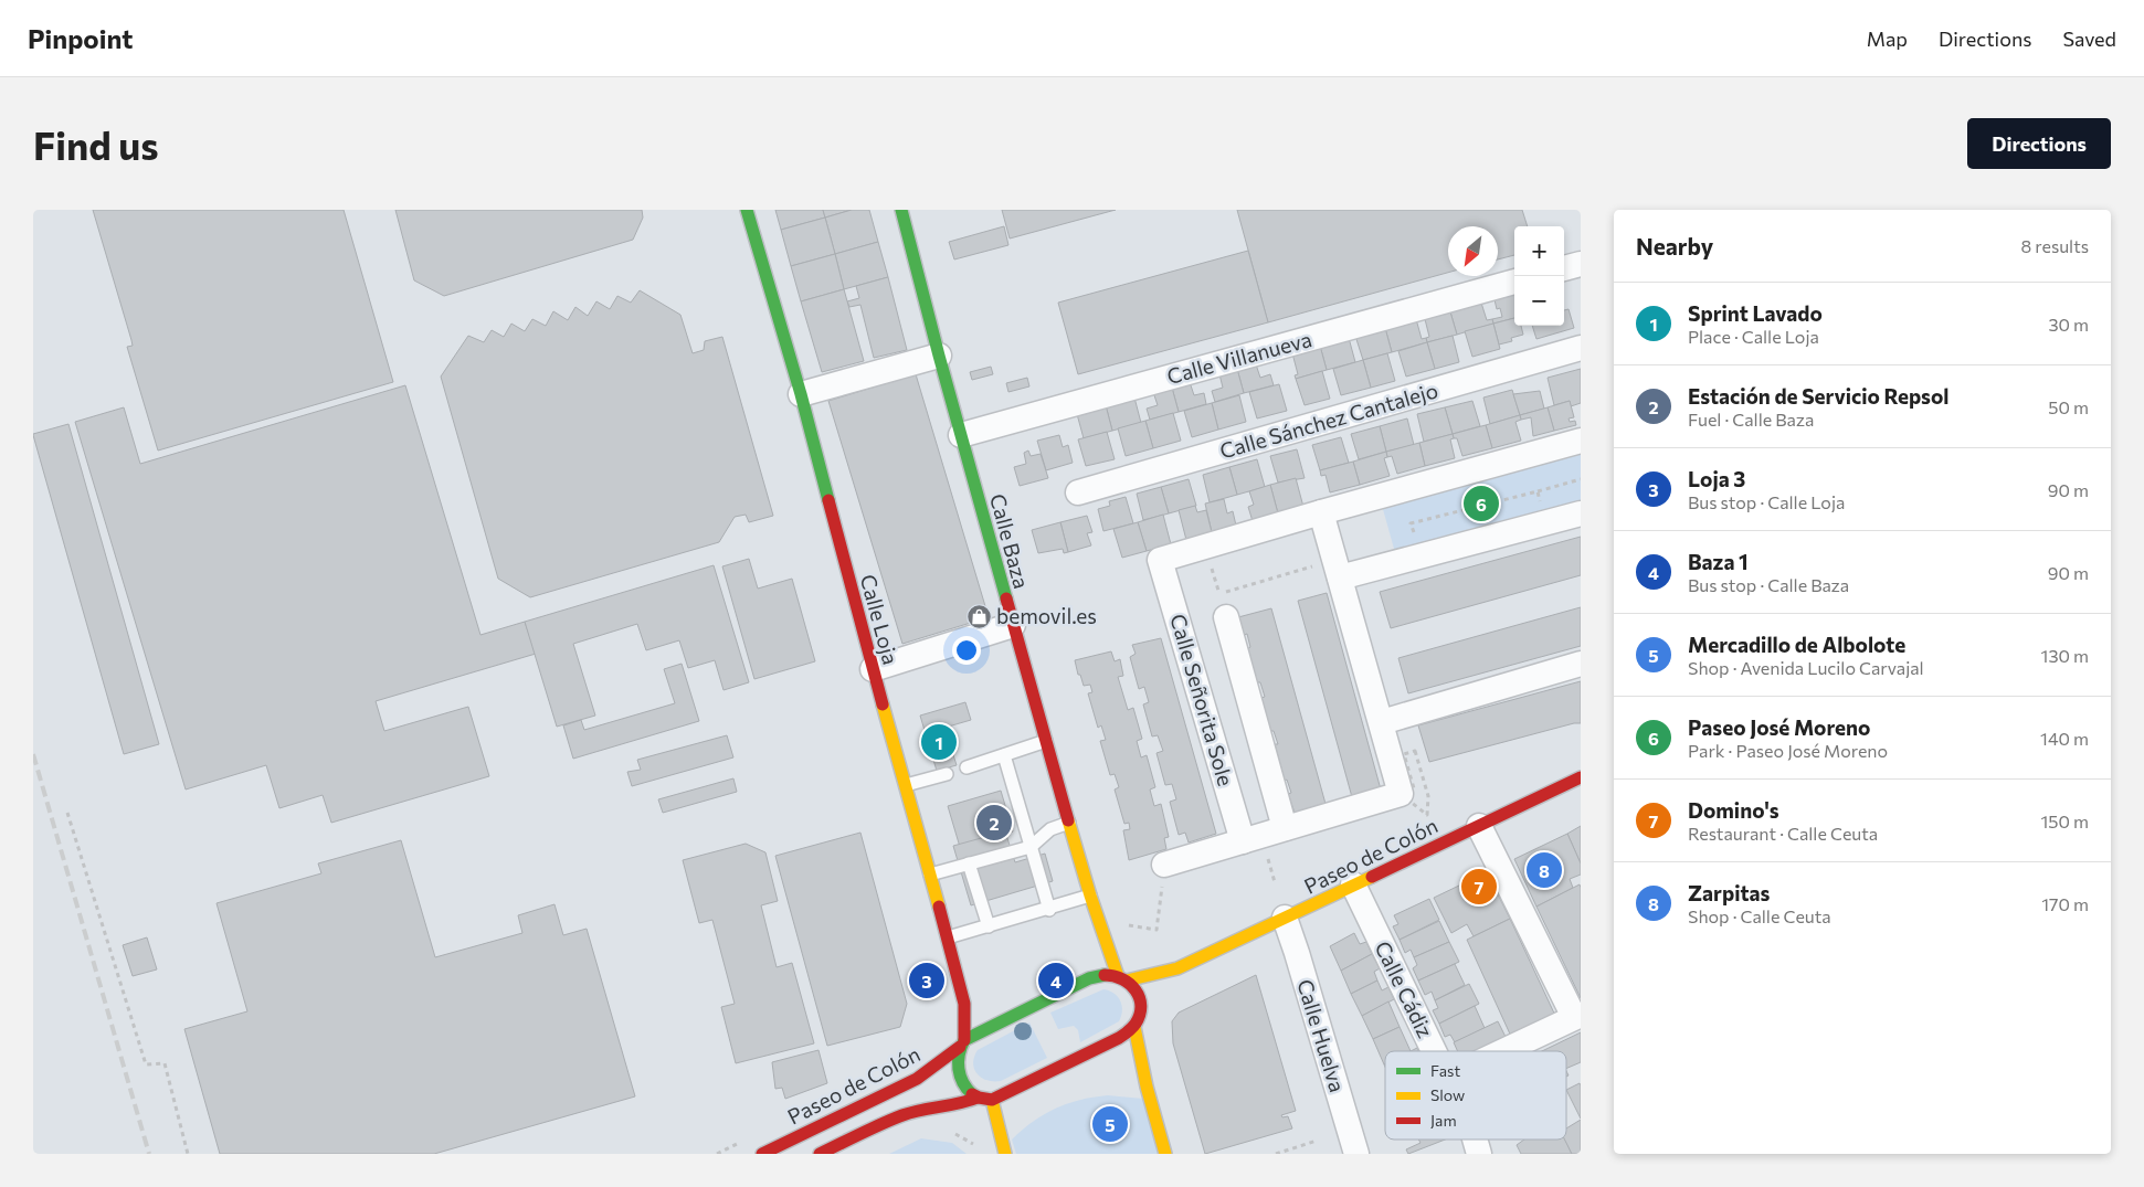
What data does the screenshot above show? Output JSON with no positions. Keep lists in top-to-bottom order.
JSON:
{
  "streets": {
    "street": [
      "Calle Villanueva",
      "Calle Sánchez Cantalejo",
      "Calle Baza",
      "Calle Loja",
      "Calle Señorita Sole",
      "Paseo de Colón",
      "Calle Cádiz",
      "Calle Huelva"
    ]
  },
  "crossings": [
    ["Calle Villanueva", "Calle Baza"],
    ["Calle Baza", "Paseo de Colón"],
    ["Calle Loja", "Paseo de Colón"],
    ["Paseo de Colón", "Calle Cádiz"],
    ["Paseo de Colón", "Calle Huelva"]
  ],
  "places": {
    "shop": ["bemovil.es"]
  },
  "legend": ["Fast", "Slow", "Jam"],
  "north": "bottom left",
  "page": {
    "header": "Pinpoint",
    "nav": ["Map", "Directions", "Saved"],
    "buttons": "Directions",
    "title": "Find us",
    "heading": ["Nearby", "8 results"],
    "map_buttons": ["+", "−"],
    "list": [
      {
        "mark": "1",
        "name": "Sprint Lavado",
        "note": "Place · Calle Loja",
        "value": "30 m"
      },
      {
        "mark": "2",
        "name": "Estación de Servicio Repsol",
        "note": "Fuel · Calle Baza",
        "value": "50 m"
      },
      {
        "mark": "3",
        "name": "Loja 3",
        "note": "Bus stop · Calle Loja",
        "value": "90 m"
      },
      {
        "mark": "4",
        "name": "Baza 1",
        "note": "Bus stop · Calle Baza",
        "value": "90 m"
      },
      {
        "mark": "5",
        "name": "Mercadillo de Albolote",
        "note": "Shop · Avenida Lucilo Carvajal",
        "value": "130 m"
      },
      {
        "mark": "6",
        "name": "Paseo José Moreno",
        "note": "Park · Paseo José Moreno",
        "value": "140 m"
      },
      {
        "mark": "7",
        "name": "Domino's",
        "note": "Restaurant · Calle Ceuta",
        "value": "150 m"
      },
      {
        "mark": "8",
        "name": "Zarpitas",
        "note": "Shop · Calle Ceuta",
        "value": "170 m"
      }
    ],
    "pins": [
      "6",
      "1",
      "2",
      "8",
      "7",
      "3",
      "4",
      "5"
    ]
  }
}
